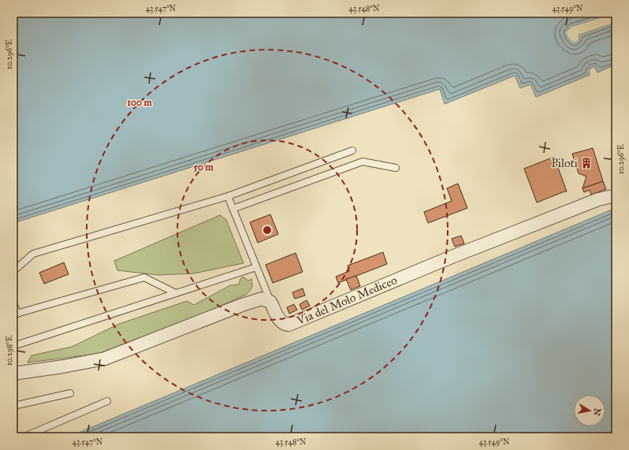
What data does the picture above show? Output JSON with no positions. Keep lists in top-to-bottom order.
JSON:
{
  "streets": {
    "street": ["Via del Molo Mediceo"]
  },
  "places": {
    "building": ["Piloti"]
  },
  "north": "right",
  "coordinates": [
    "43.547°N",
    "43.548°N",
    "43.549°N",
    "10.296°E",
    "10.298°E"
  ],
  "rings": ["100 m", "50 m"]
}
